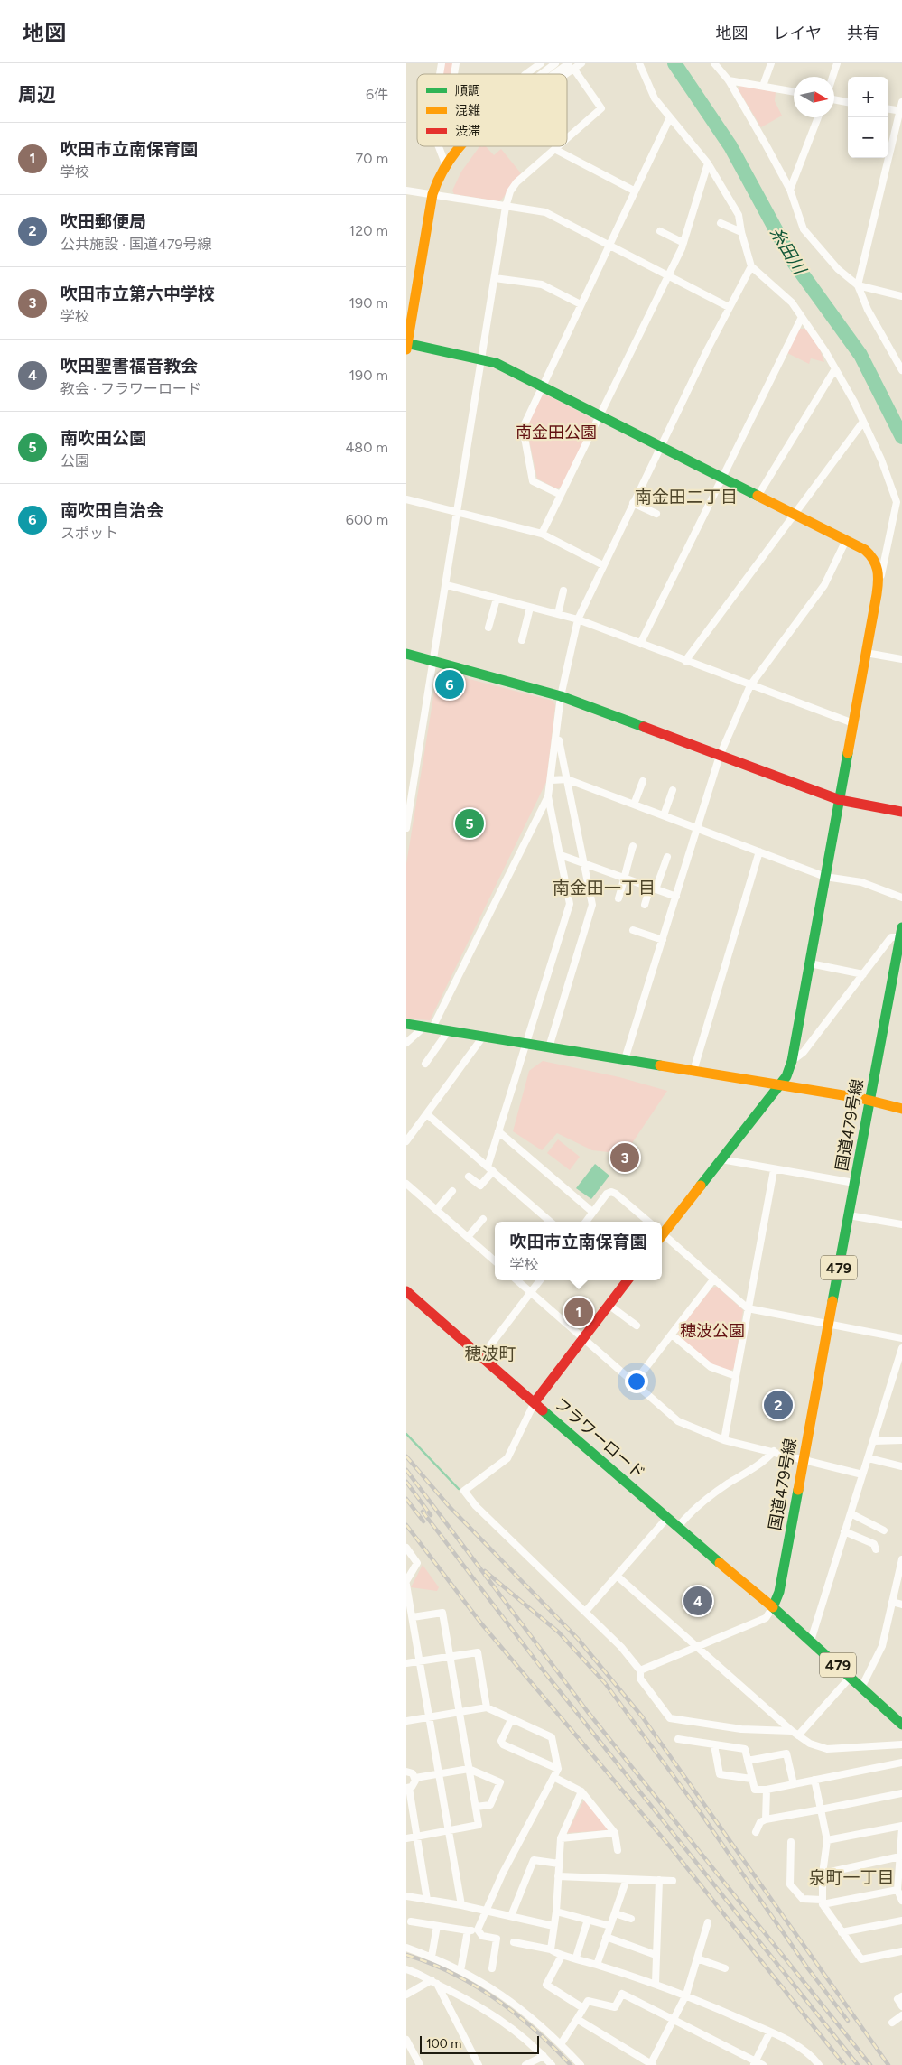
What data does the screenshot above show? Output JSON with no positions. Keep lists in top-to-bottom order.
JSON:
{
  "streets": {
    "main road": ["国道479号線", "479", "フラワーロード"]
  },
  "crossings": [
    ["国道479号線", "479"],
    ["国道479号線", "フラワーロード"],
    ["479", "フラワーロード"]
  ],
  "districts": [
    "南金田二丁目",
    "南金田一丁目",
    "穂波町",
    "泉町一丁目"
  ],
  "water": ["糸田川"],
  "parks": ["南金田公園", "穂波公園"],
  "legend": ["順調", "混雑", "渋滞"],
  "scale_bar": "100 m",
  "north": "right",
  "page": {
    "header": "地図",
    "nav": ["地図", "レイヤ", "共有"],
    "heading": ["周辺", "6件"],
    "map_buttons": ["+", "−"],
    "list": [
      {
        "mark": "1",
        "name": "吹田市立南保育園",
        "note": "学校",
        "value": "70 m"
      },
      {
        "mark": "2",
        "name": "吹田郵便局",
        "note": "公共施設 · 国道479号線",
        "value": "120 m"
      },
      {
        "mark": "3",
        "name": "吹田市立第六中学校",
        "note": "学校",
        "value": "190 m"
      },
      {
        "mark": "4",
        "name": "吹田聖書福音教会",
        "note": "教会 · フラワーロード",
        "value": "190 m"
      },
      {
        "mark": "5",
        "name": "南吹田公園",
        "note": "公園",
        "value": "480 m"
      },
      {
        "mark": "6",
        "name": "南吹田自治会",
        "note": "スポット",
        "value": "600 m"
      }
    ],
    "pins": [
      "6",
      "5",
      "3",
      "1",
      "2",
      "4"
    ],
    "popup": ["吹田市立南保育園", "学校"],
    "scale": "100 m"
  }
}
